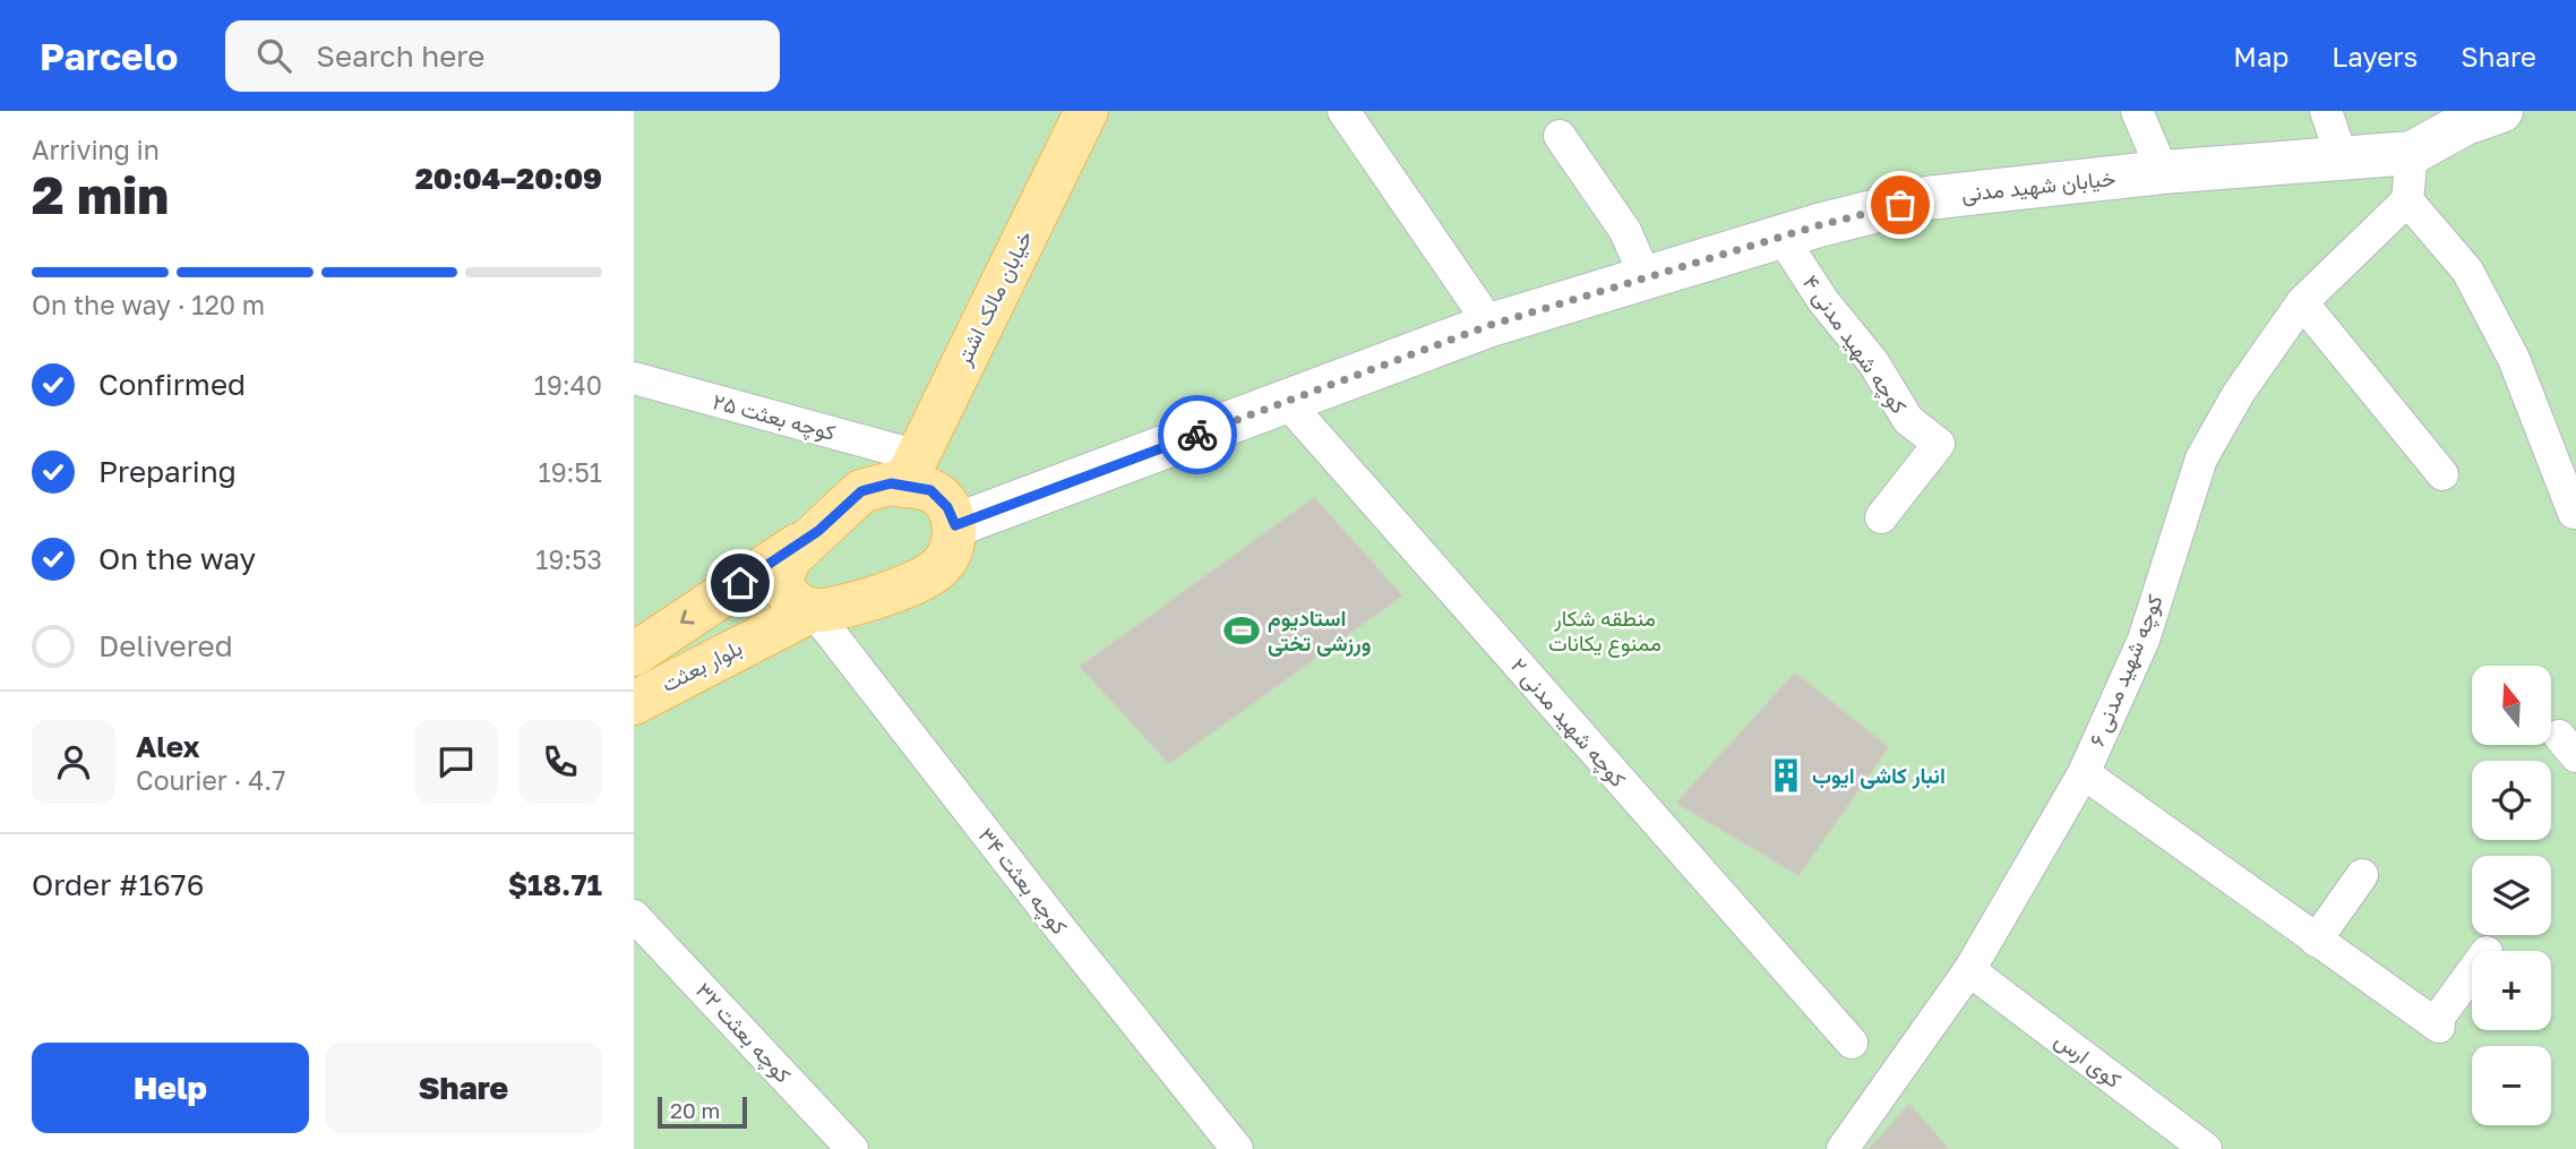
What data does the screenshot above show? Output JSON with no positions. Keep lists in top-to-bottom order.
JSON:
{
  "streets": {
    "main road": ["خیابان شهید مدنی", "خیابان مالک اشتر", "بلوار بعثت"],
    "street": [
      "کوچه شهید مدنی ۴",
      "کوچه بعثت ۲۵",
      "کوچه شهید مدنی ۶",
      "کوچه شهید مدنی ۲",
      "کوچه بعثت ۳۴",
      "کوچه بعثت ۳۲",
      "کوی ارس"
    ]
  },
  "crossings": [
    ["خیابان شهید مدنی", "کوچه شهید مدنی ۴"],
    ["خیابان شهید مدنی", "بلوار بعثت"],
    ["خیابان شهید مدنی", "کوچه شهید مدنی ۲"],
    ["خیابان مالک اشتر", "کوچه بعثت ۲۵"],
    ["بلوار بعثت", "کوچه بعثت ۳۴"],
    ["کوچه شهید مدنی ۶", "کوی ارس"]
  ],
  "parks": ["منطقه شکار ممنوع یکانات"],
  "places": {
    "sports": ["استادیوم ورزشی تختی"],
    "building": ["انبار کاشی ایوب"]
  },
  "scale_bar": "20 m",
  "north": "top",
  "page": {
    "header": "Parcelo",
    "search": "Search here",
    "nav": ["Map", "Layers", "Share"],
    "heading": ["2 min", "Arriving in", "20:04–20:09"],
    "panel": [
      "Alex",
      "Courier · 4.7",
      "Order #1676",
      "$18.71"
    ],
    "bar": "On the way · 120 m",
    "list": [
      ["Confirmed", "19:40"],
      ["Preparing", "19:51"],
      ["On the way", "19:53"],
      "Delivered"
    ],
    "map_buttons": ["+", "−"],
    "buttons": ["Help", "Share"],
    "scale": "20 m"
  }
}
